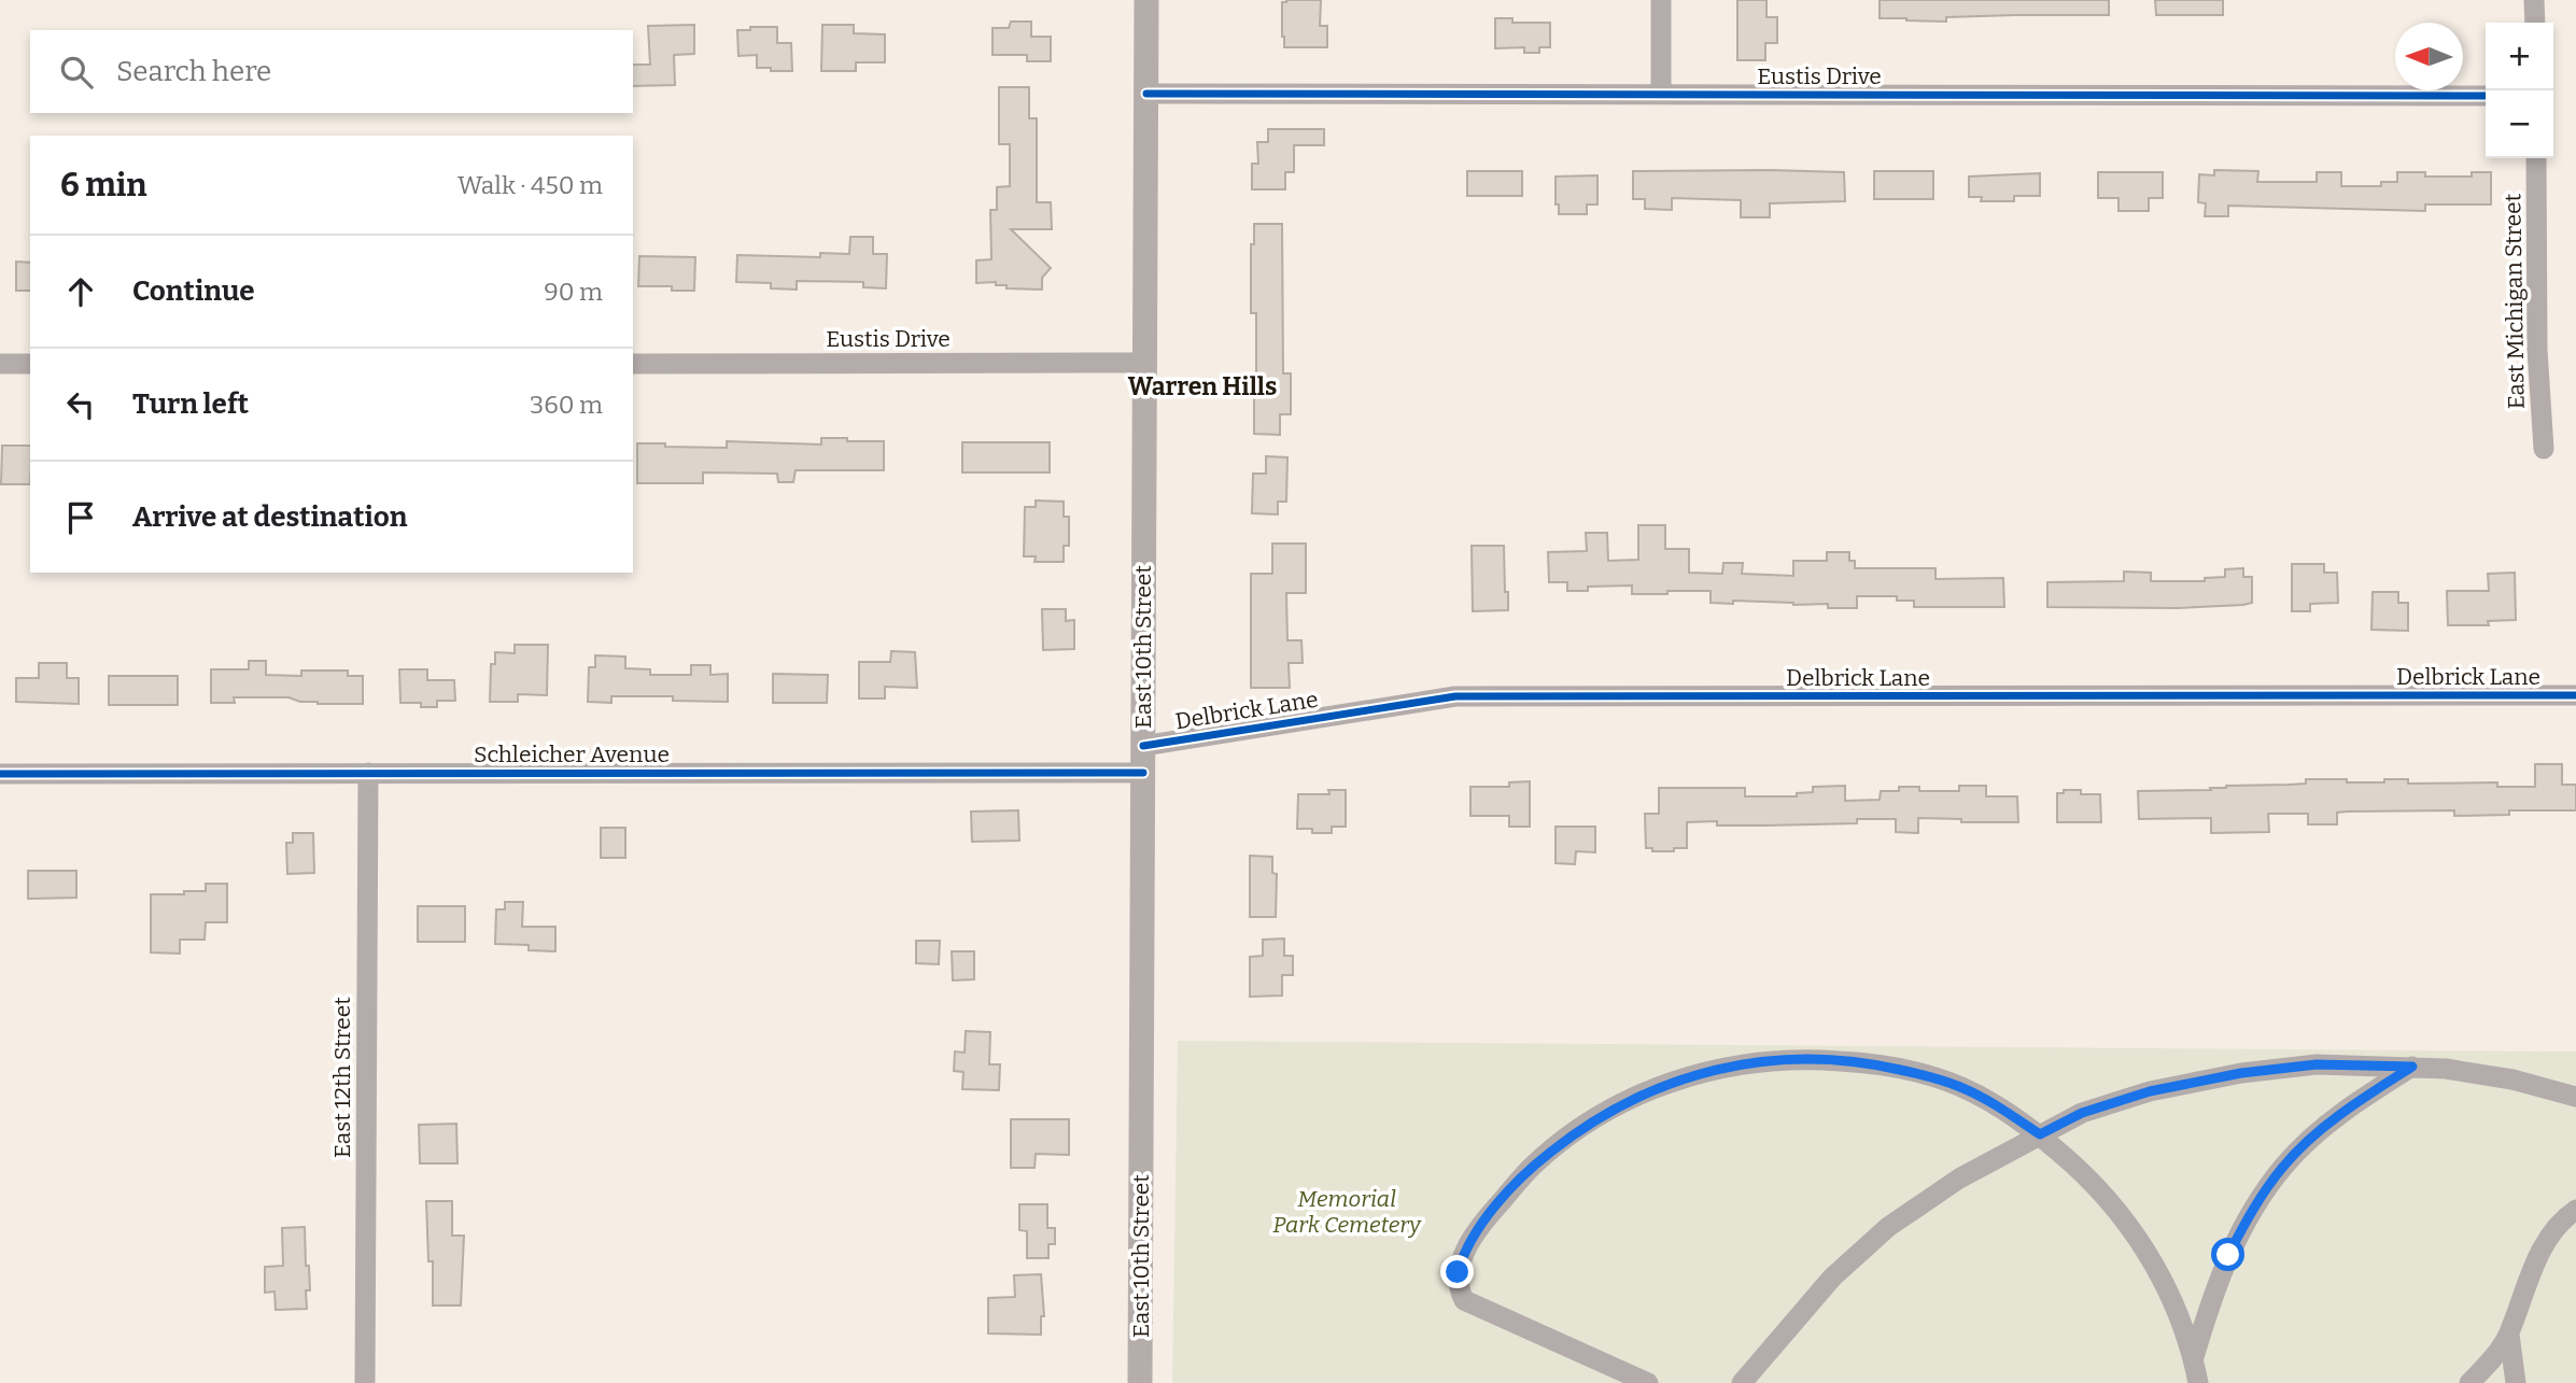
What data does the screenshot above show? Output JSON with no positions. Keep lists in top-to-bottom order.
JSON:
{
  "streets": {
    "main road": ["East 10th Street"],
    "street": [
      "Eustis Drive",
      "East Michigan Street",
      "Delbrick Lane",
      "Schleicher Avenue",
      "East 12th Street"
    ]
  },
  "crossings": [
    ["Eustis Drive", "East 10th Street"],
    ["East 10th Street", "Delbrick Lane"],
    ["East 10th Street", "Schleicher Avenue"],
    ["Schleicher Avenue", "East 12th Street"]
  ],
  "districts": ["Warren Hills"],
  "parks": ["Memorial Park Cemetery"],
  "north": "left",
  "page": {
    "map_buttons": ["+", "−"],
    "search": "Search here",
    "heading": ["6 min", "Walk · 450 m"],
    "list": [
      ["Continue", "90 m"],
      ["Turn left", "360 m"],
      "Arrive at destination"
    ]
  }
}
